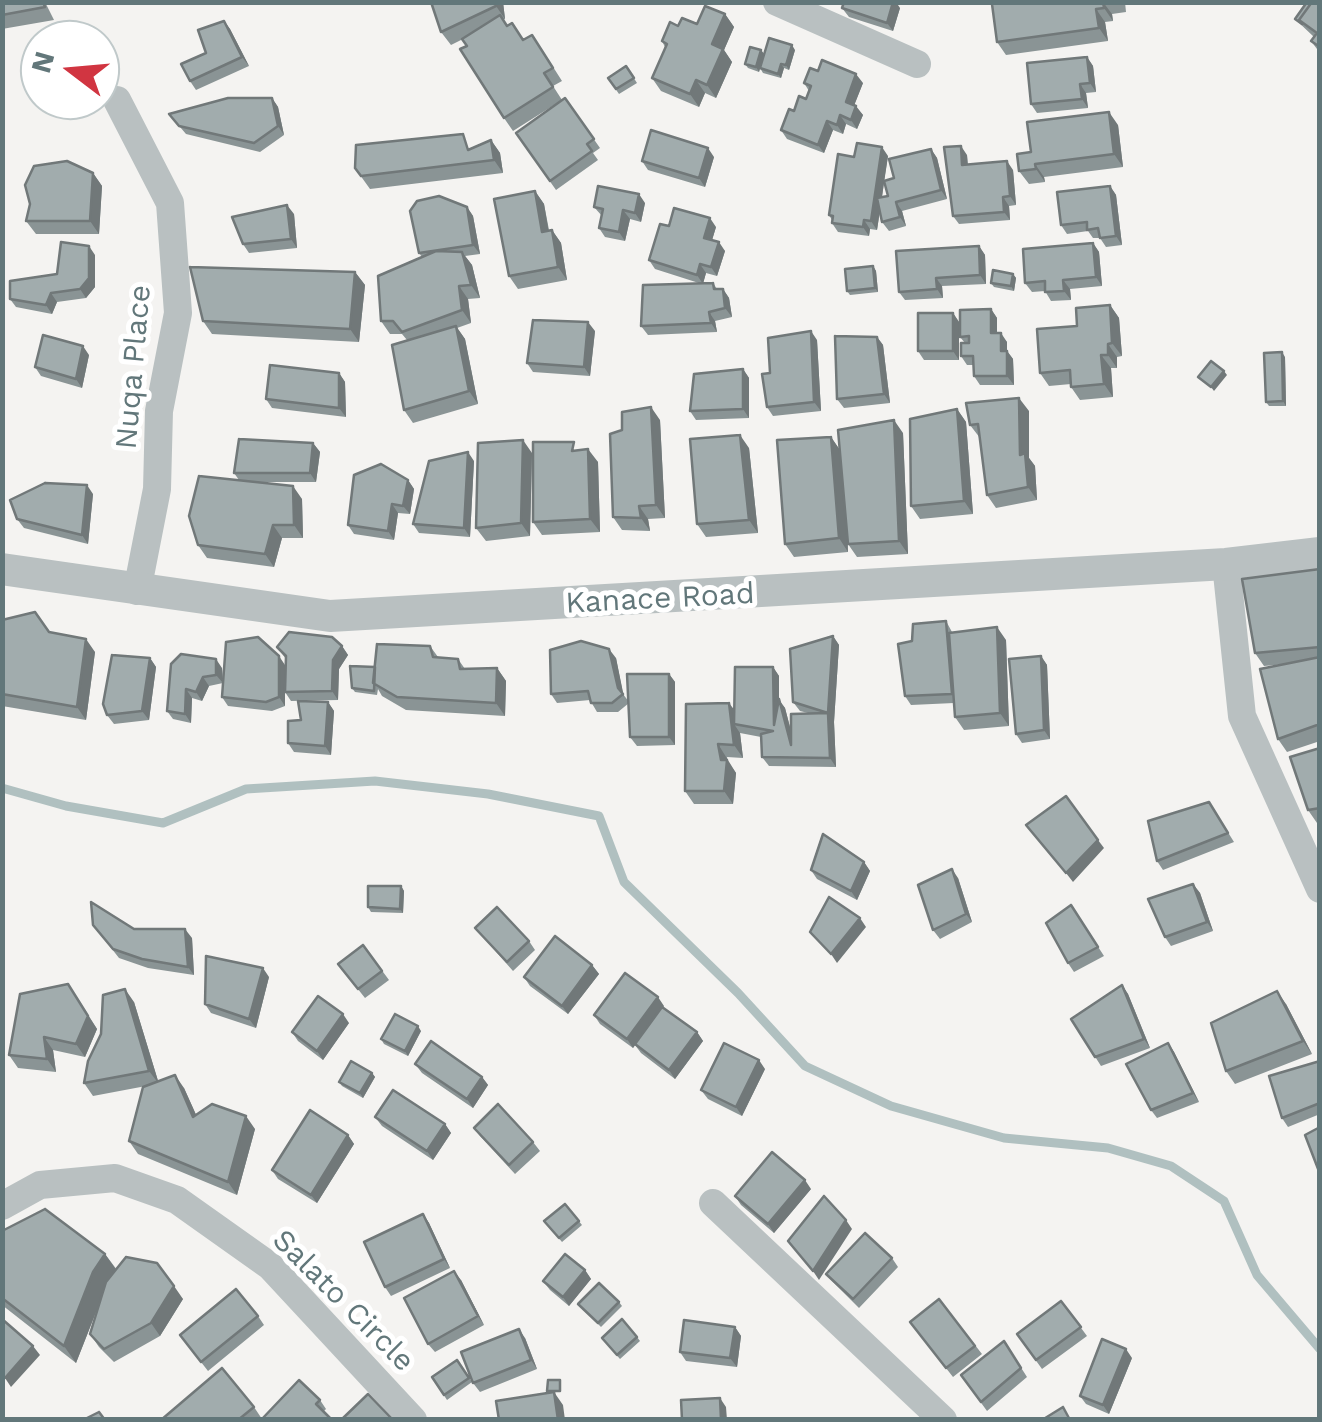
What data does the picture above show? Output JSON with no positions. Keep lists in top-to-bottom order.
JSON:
{
  "streets": {
    "street": ["Nuqa Place", "Kanace Road", "Salato Circle"]
  },
  "crossings": [
    ["Nuqa Place", "Kanace Road"]
  ],
  "north": "left"
}
